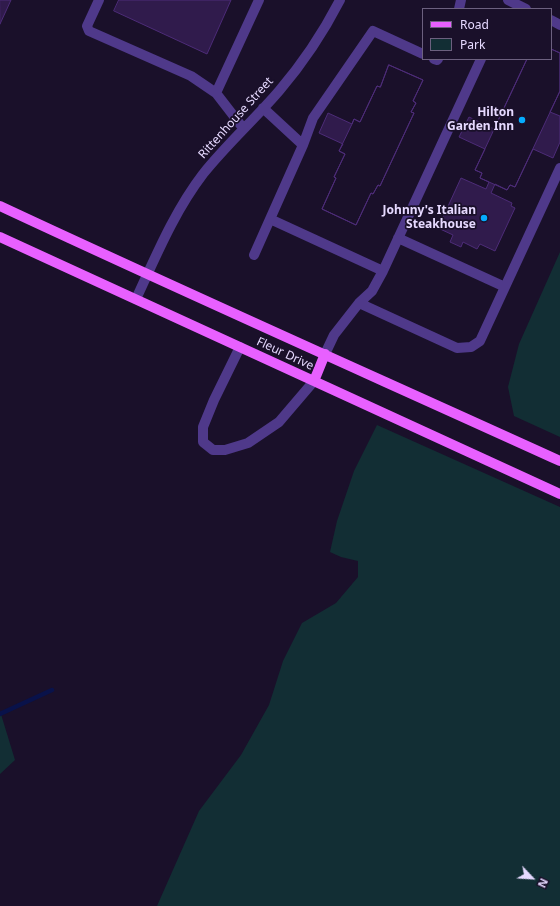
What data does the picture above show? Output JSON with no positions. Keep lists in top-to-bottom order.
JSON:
{
  "streets": {
    "main road": ["Fleur Drive"],
    "street": ["Rittenhouse Street"]
  },
  "crossings": [
    ["Rittenhouse Street", "Fleur Drive"]
  ],
  "places": ["Hilton Garden Inn", "Johnny's Italian Steakhouse"],
  "legend": ["Road", "Park"],
  "north": "bottom right"
}
